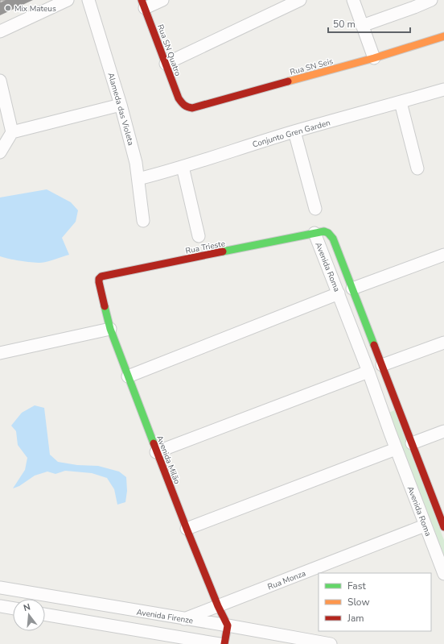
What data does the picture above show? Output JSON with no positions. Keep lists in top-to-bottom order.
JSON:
{
  "streets": {
    "street": [
      "Rua SN Quatro",
      "Rua SN Seis",
      "Alameda das Violeta",
      "Conjunto Gren Garden",
      "Rua Trieste",
      "Avenida Roma",
      "Avenida Milão",
      "Rua Monza",
      "Avenida Firenze"
    ]
  },
  "crossings": [
    ["Rua SN Quatro", "Rua SN Seis"],
    ["Alameda das Violeta", "Conjunto Gren Garden"],
    ["Rua Trieste", "Avenida Roma"],
    ["Rua Trieste", "Avenida Milão"],
    ["Avenida Roma", "Rua Monza"],
    ["Avenida Milão", "Rua Monza"],
    ["Avenida Milão", "Avenida Firenze"],
    ["Rua Monza", "Avenida Firenze"]
  ],
  "places": ["Mix Mateus"],
  "legend": ["Fast", "Slow", "Jam"],
  "scale_bar": "50 m",
  "north": "top"
}
